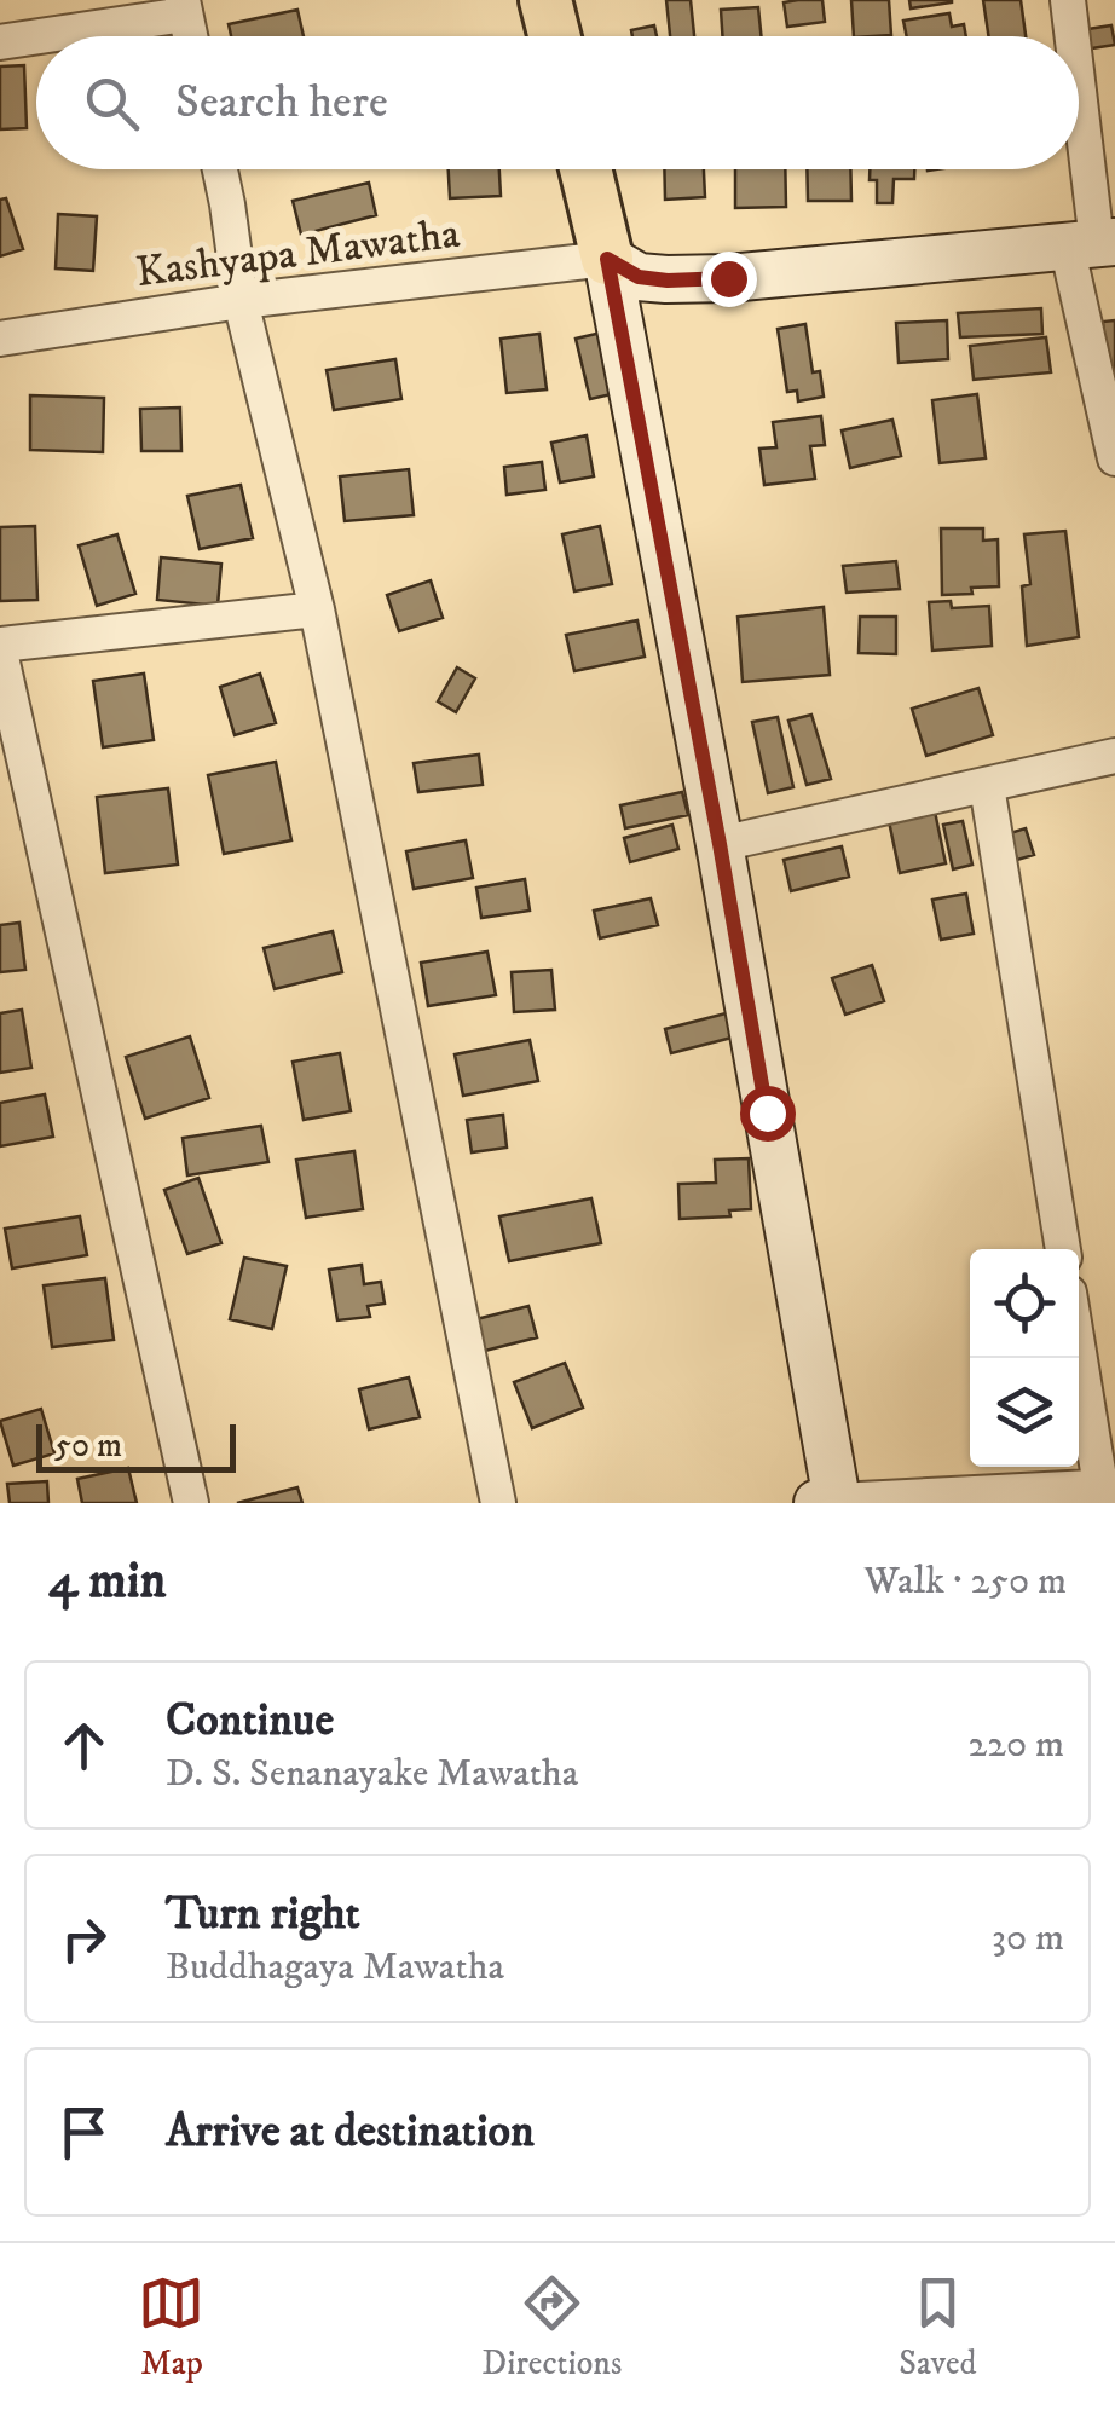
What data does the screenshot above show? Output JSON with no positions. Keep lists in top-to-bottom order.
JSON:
{
  "streets": {
    "street": ["Kashyapa Mawatha"]
  },
  "scale_bar": "50 m",
  "page": {
    "search": "Search here",
    "scale": "50 m",
    "heading": ["4 min", "Walk · 250 m"],
    "list": [
      ["Continue", "D. S. Senanayake Mawatha", "220 m"],
      ["Turn right", "Buddhagaya Mawatha", "30 m"],
      "Arrive at destination"
    ],
    "nav": ["Map", "Directions", "Saved"]
  }
}
